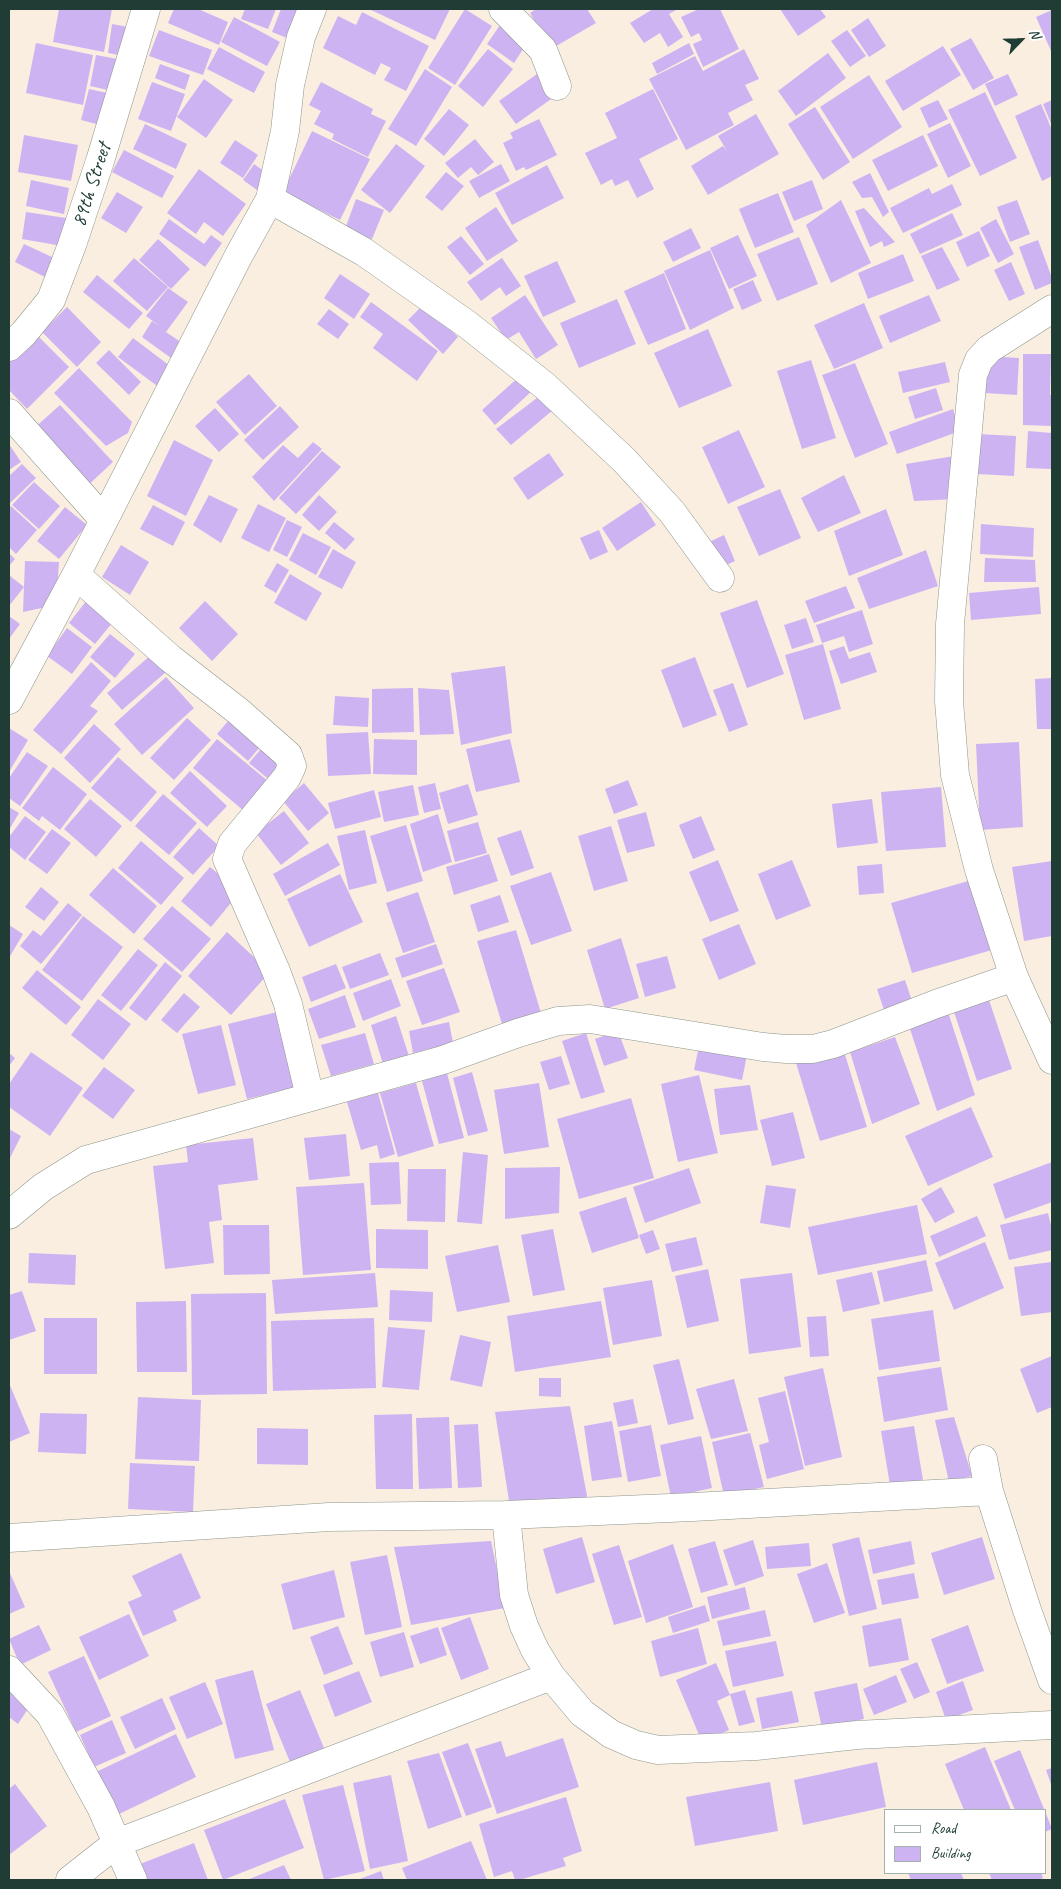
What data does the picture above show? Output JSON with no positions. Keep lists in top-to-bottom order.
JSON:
{
  "streets": {
    "street": ["89th Street"]
  },
  "legend": ["Road", "Building"],
  "north": "top right"
}
